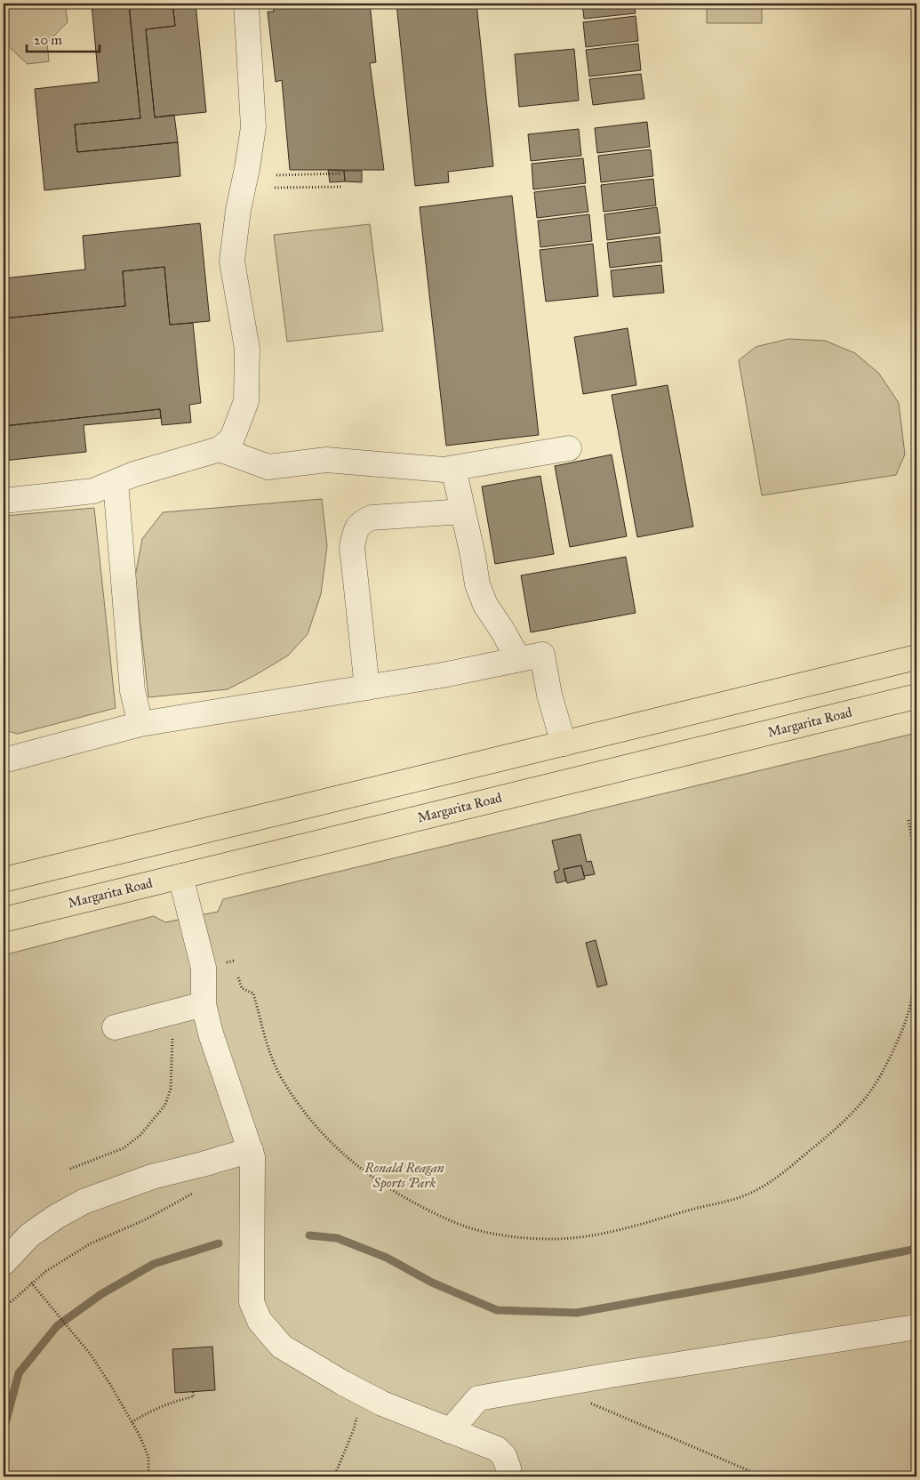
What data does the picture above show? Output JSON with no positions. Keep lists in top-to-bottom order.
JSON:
{
  "streets": {
    "main road": ["Margarita Road"]
  },
  "parks": ["Ronald Reagan Sports Park"],
  "scale_bar": "20 m"
}
